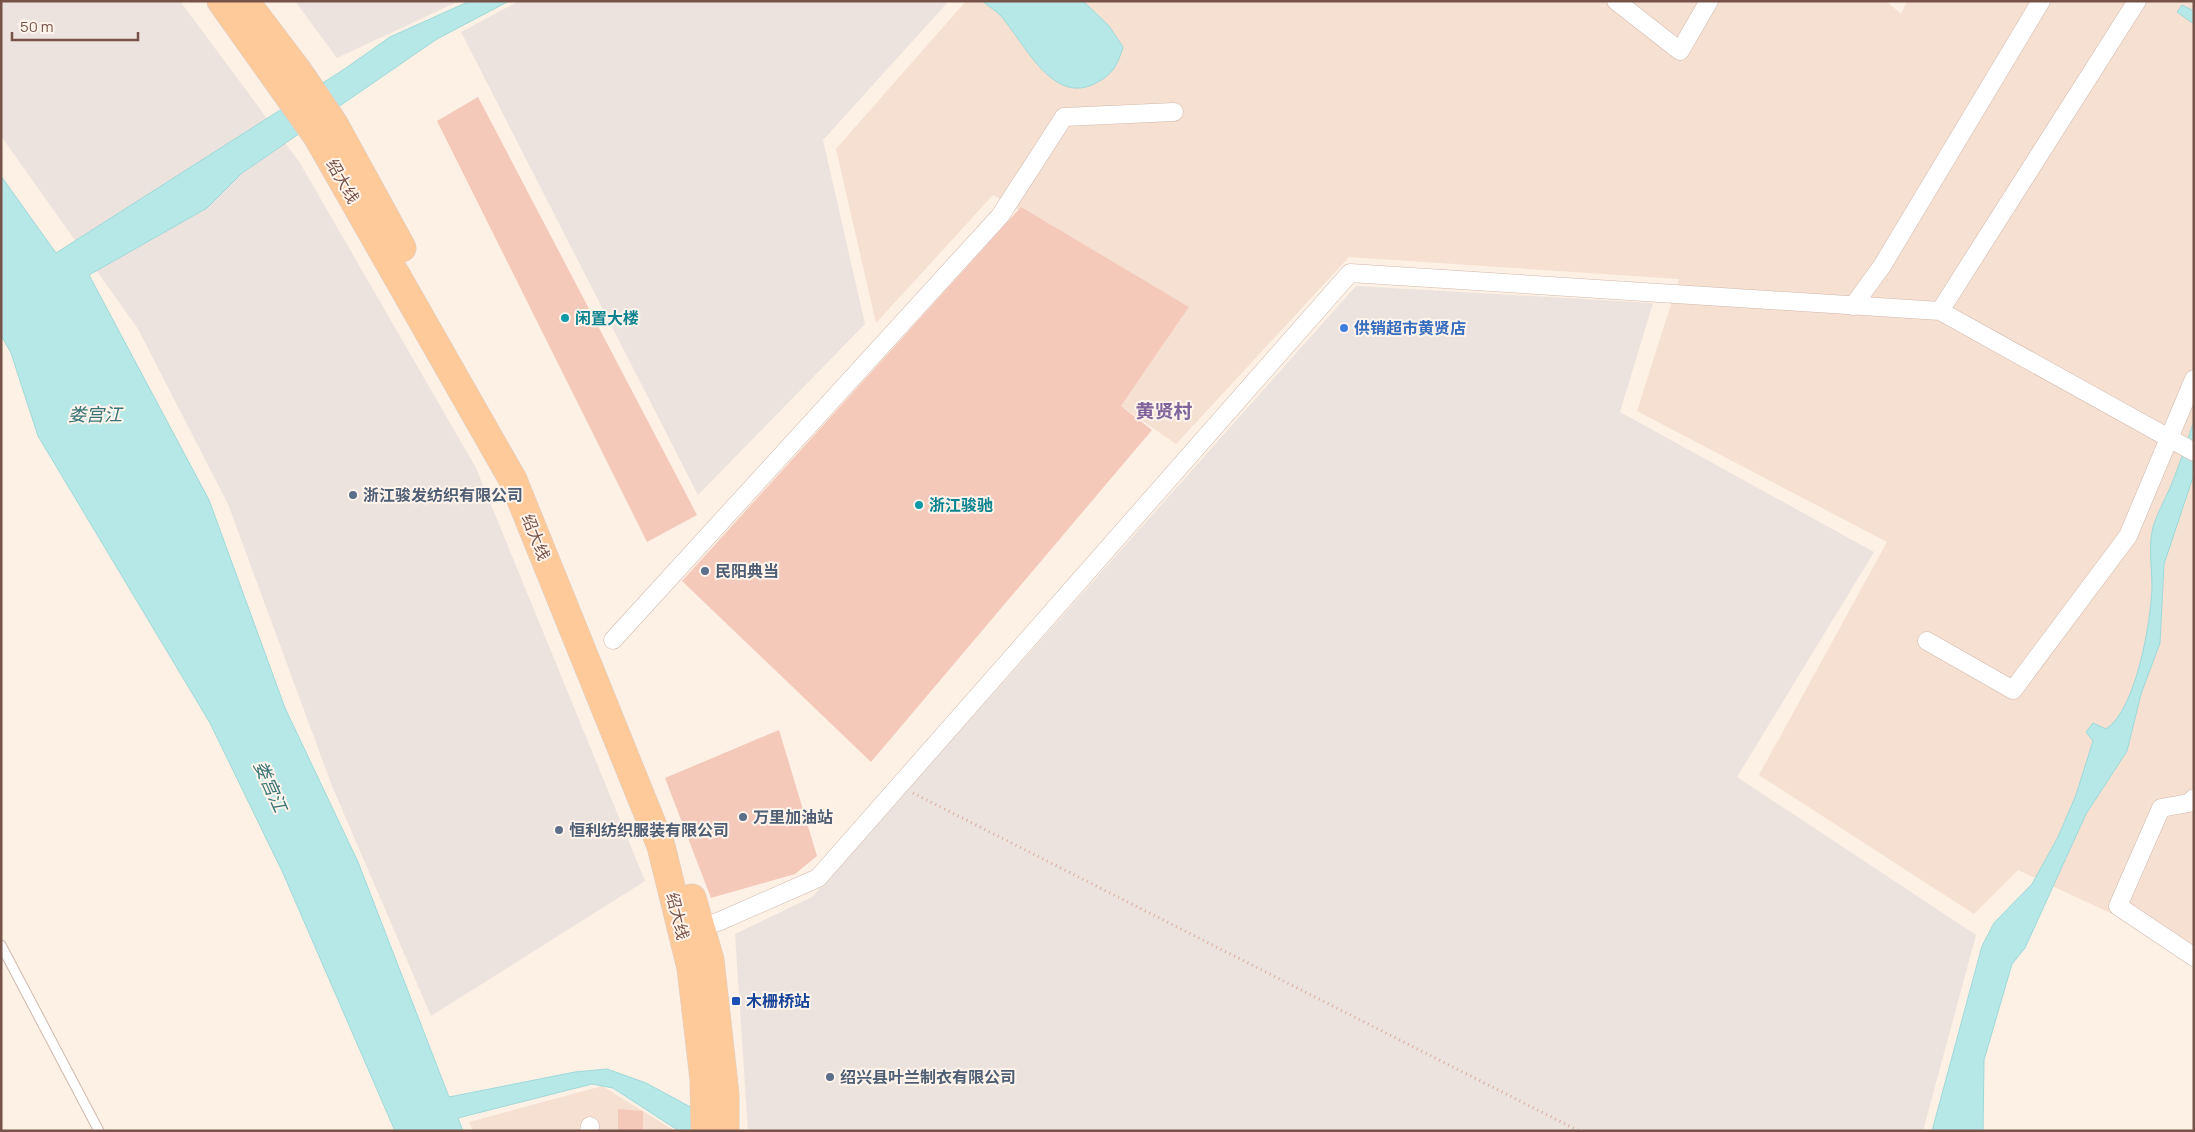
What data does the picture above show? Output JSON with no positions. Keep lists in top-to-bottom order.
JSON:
{
  "streets": {
    "main road": ["绍大线"]
  },
  "districts": ["黄贤村"],
  "water": ["娄宫江"],
  "places": {
    "other": [
      "闲置大楼",
      "供销超市黄贤店",
      "浙江骏发纺织有限公司",
      "浙江骏驰",
      "民阳典当",
      "万里加油站",
      "恒利纺织服装有限公司",
      "绍兴县叶兰制衣有限公司"
    ],
    "transit": ["木栅桥站"]
  },
  "scale_bar": "50 m"
}
